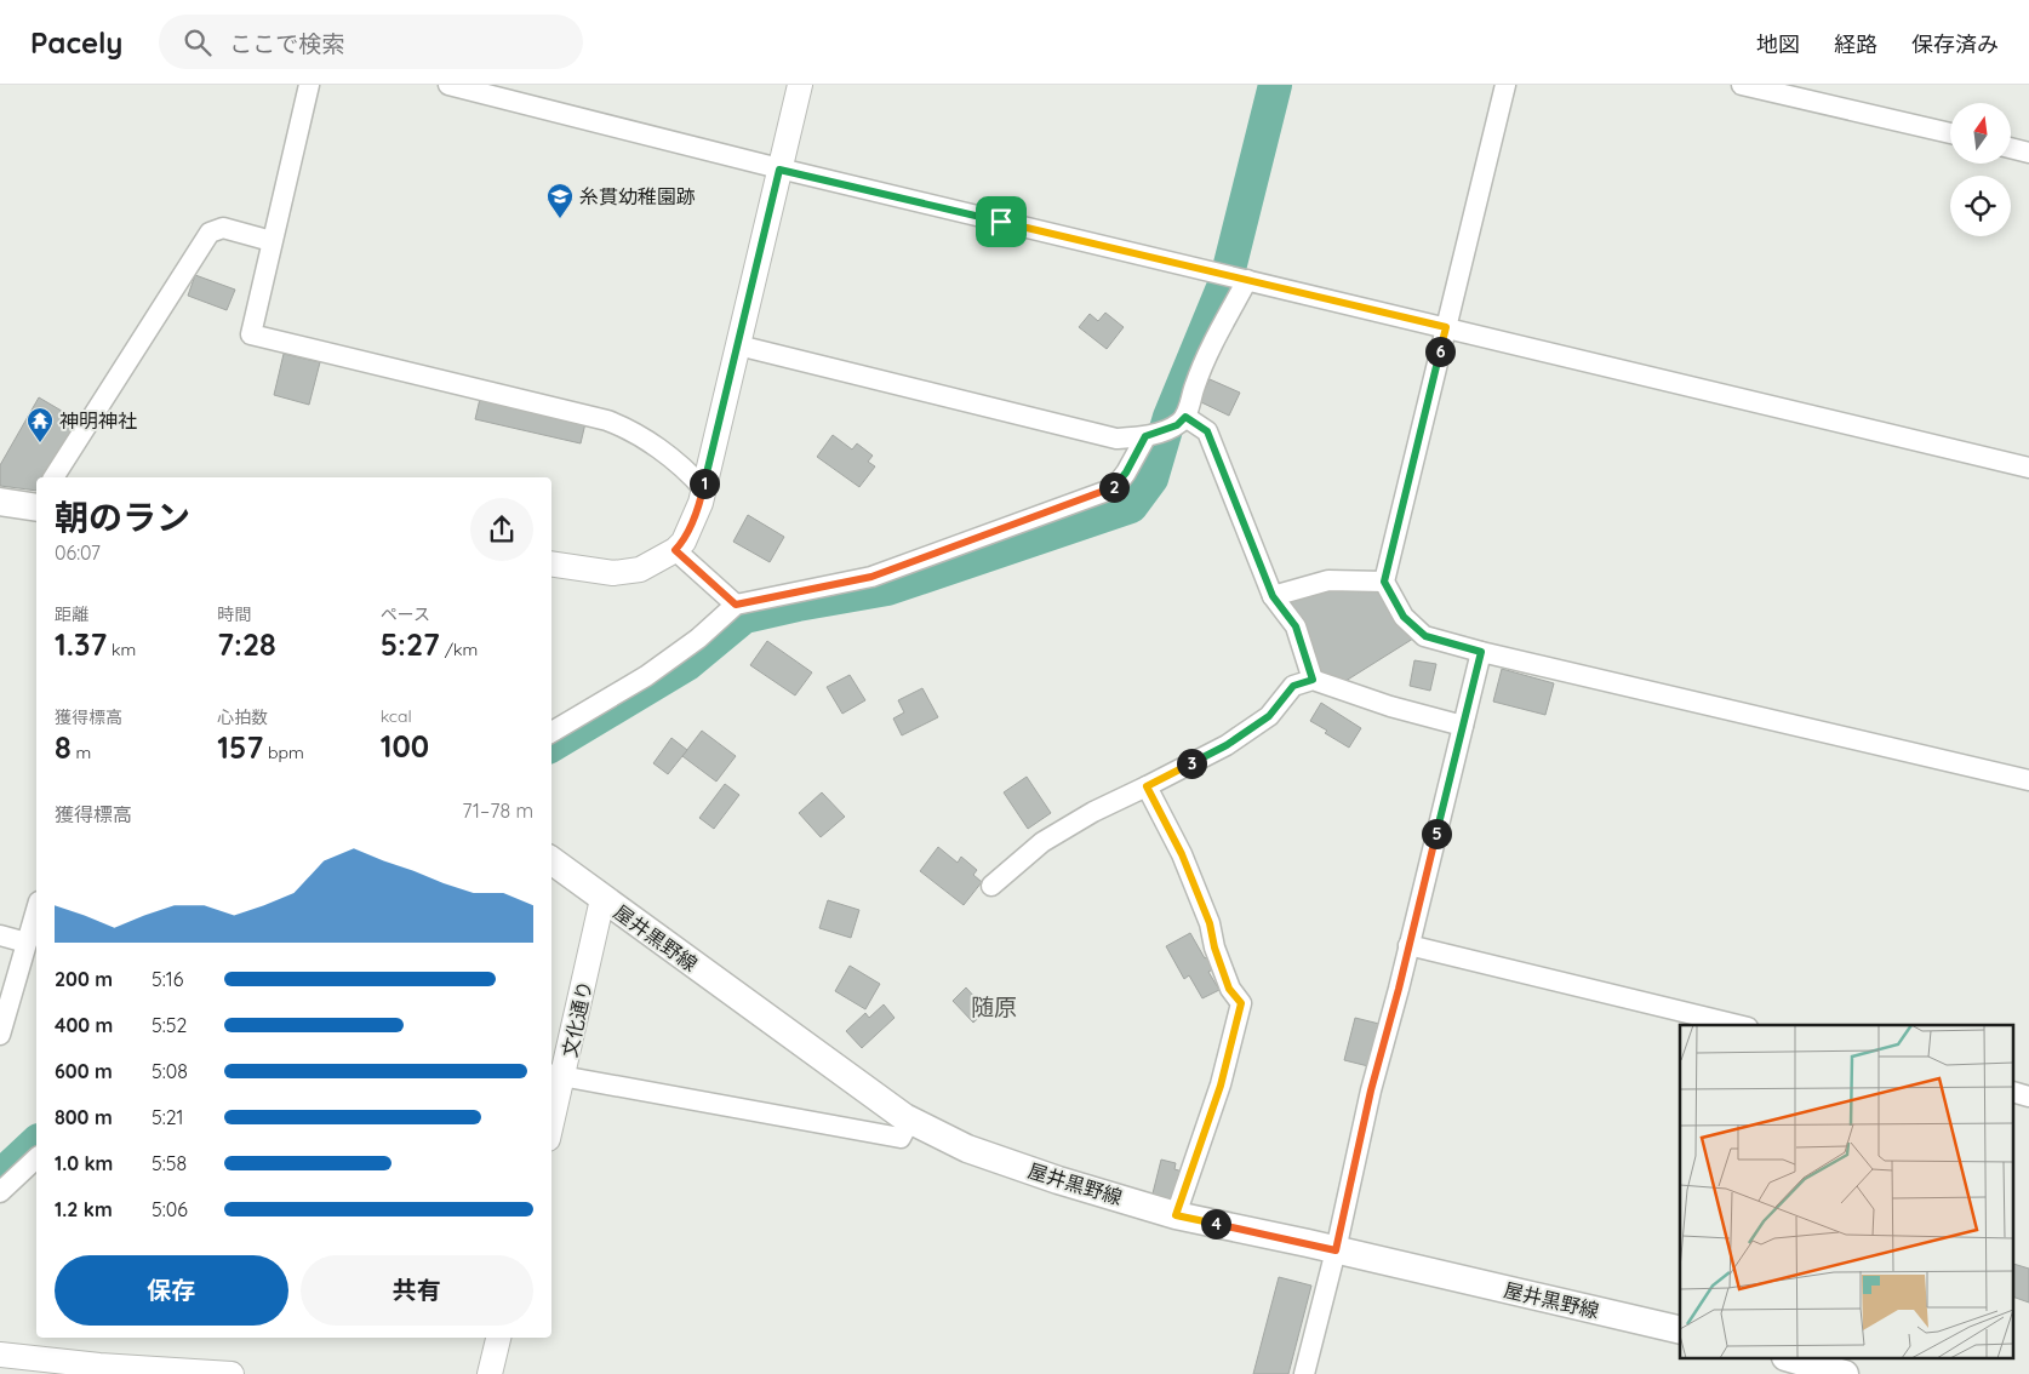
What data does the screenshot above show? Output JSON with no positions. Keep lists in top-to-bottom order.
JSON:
{
  "streets": {
    "main road": ["屋井黒野線"],
    "street": ["文化通り"]
  },
  "crossings": [
    ["屋井黒野線", "文化通り"]
  ],
  "districts": ["随原"],
  "places": {
    "school or university": ["糸貫幼稚園跡"],
    "temple": ["神明神社"]
  },
  "north": "top",
  "page": {
    "header": "Pacely",
    "search": "ここで検索",
    "nav": ["地図", "経路", "保存済み"],
    "pins": [
      "6",
      "1",
      "2",
      "3",
      "5",
      "4"
    ],
    "heading": ["朝のラン", "06:07"],
    "stats": [
      ["距離", "1.37 km"],
      ["時間", "7:28"],
      ["ペース", "5:27 /km"],
      ["獲得標高", "8 m"],
      ["心拍数", "157 bpm"],
      ["kcal", "100"]
    ],
    "chart": ["獲得標高", "71–78 m"],
    "list": [
      {
        "name": "200 m",
        "note": "5:16"
      },
      {
        "name": "400 m",
        "note": "5:52"
      },
      {
        "name": "600 m",
        "note": "5:08"
      },
      {
        "name": "800 m",
        "note": "5:21"
      },
      {
        "name": "1.0 km",
        "note": "5:58"
      },
      {
        "name": "1.2 km",
        "note": "5:06"
      }
    ],
    "buttons": ["保存", "共有"]
  }
}
